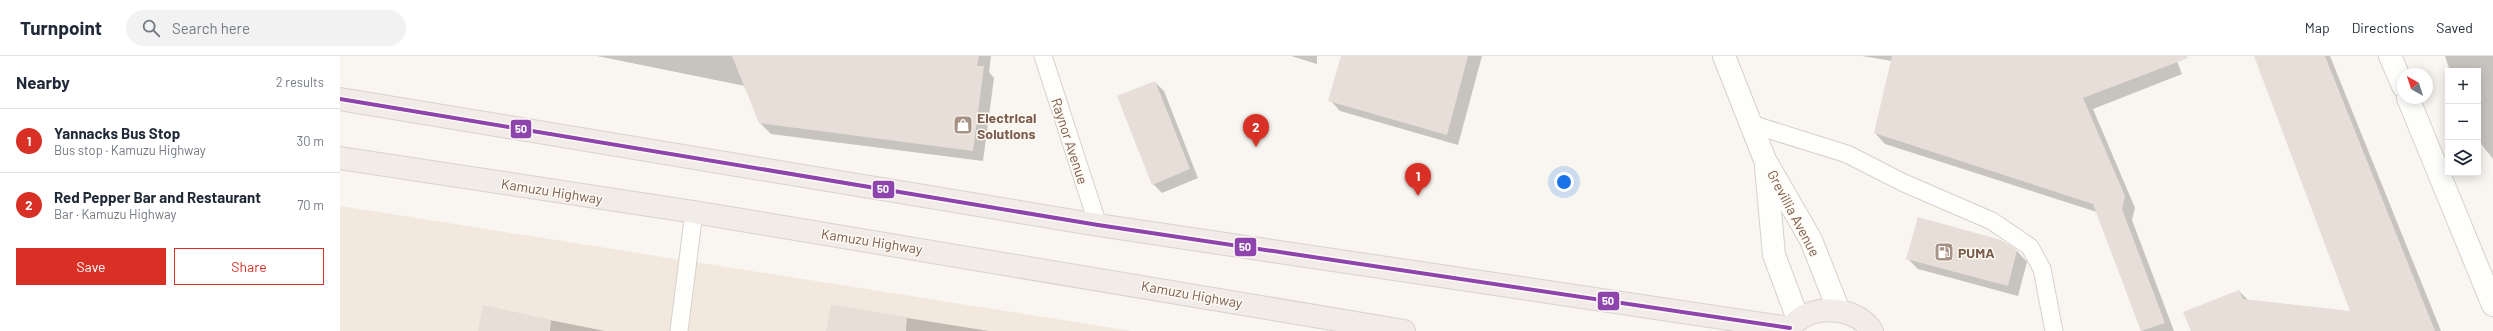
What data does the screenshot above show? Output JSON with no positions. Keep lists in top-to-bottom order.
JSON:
{
  "streets": {
    "highway": ["Kamuzu Highway"],
    "street": ["Grevillia Avenue"],
    "lane": ["Raynor Avenue"]
  },
  "places": {
    "shop": ["Electrical Solutions"],
    "fuel station": ["PUMA"]
  },
  "lines": ["transit line 50"],
  "north": "top left",
  "page": {
    "header": "Turnpoint",
    "search": "Search here",
    "nav": ["Map", "Directions", "Saved"],
    "heading": ["Nearby", "2 results"],
    "map_buttons": ["+", "−"],
    "list": [
      {
        "mark": "1",
        "name": "Yannacks Bus Stop",
        "note": "Bus stop · Kamuzu Highway",
        "value": "30 m"
      },
      {
        "mark": "2",
        "name": "Red Pepper Bar and Restaurant",
        "note": "Bar · Kamuzu Highway",
        "value": "70 m"
      }
    ],
    "pins": ["2", "1"],
    "buttons": ["Save", "Share"]
  }
}
